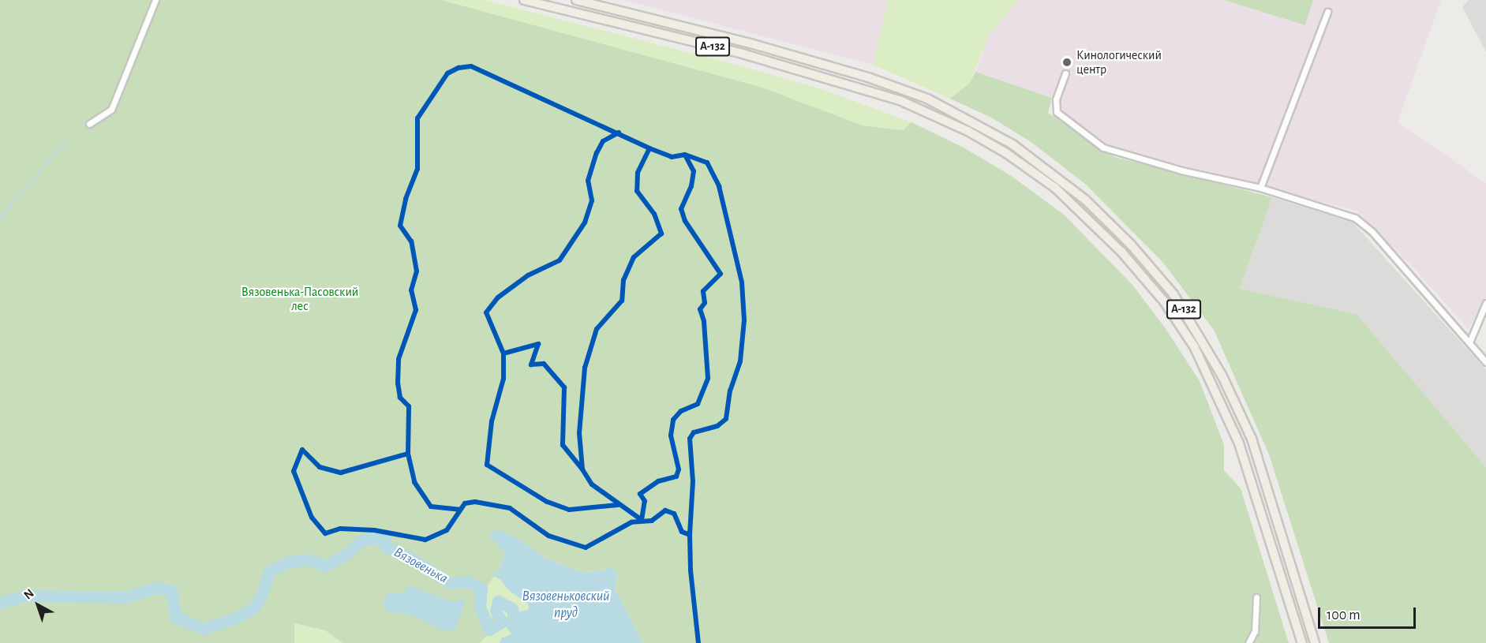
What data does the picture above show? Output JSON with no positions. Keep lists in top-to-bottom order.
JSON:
{
  "streets": {
    "main road": ["А-132"]
  },
  "water": ["Вязовенька", "Вязовеньковский пруд"],
  "parks": ["Вязовенька-Пасовский лес"],
  "places": ["Кинологический центр"],
  "scale_bar": "100 m",
  "north": "top left"
}
